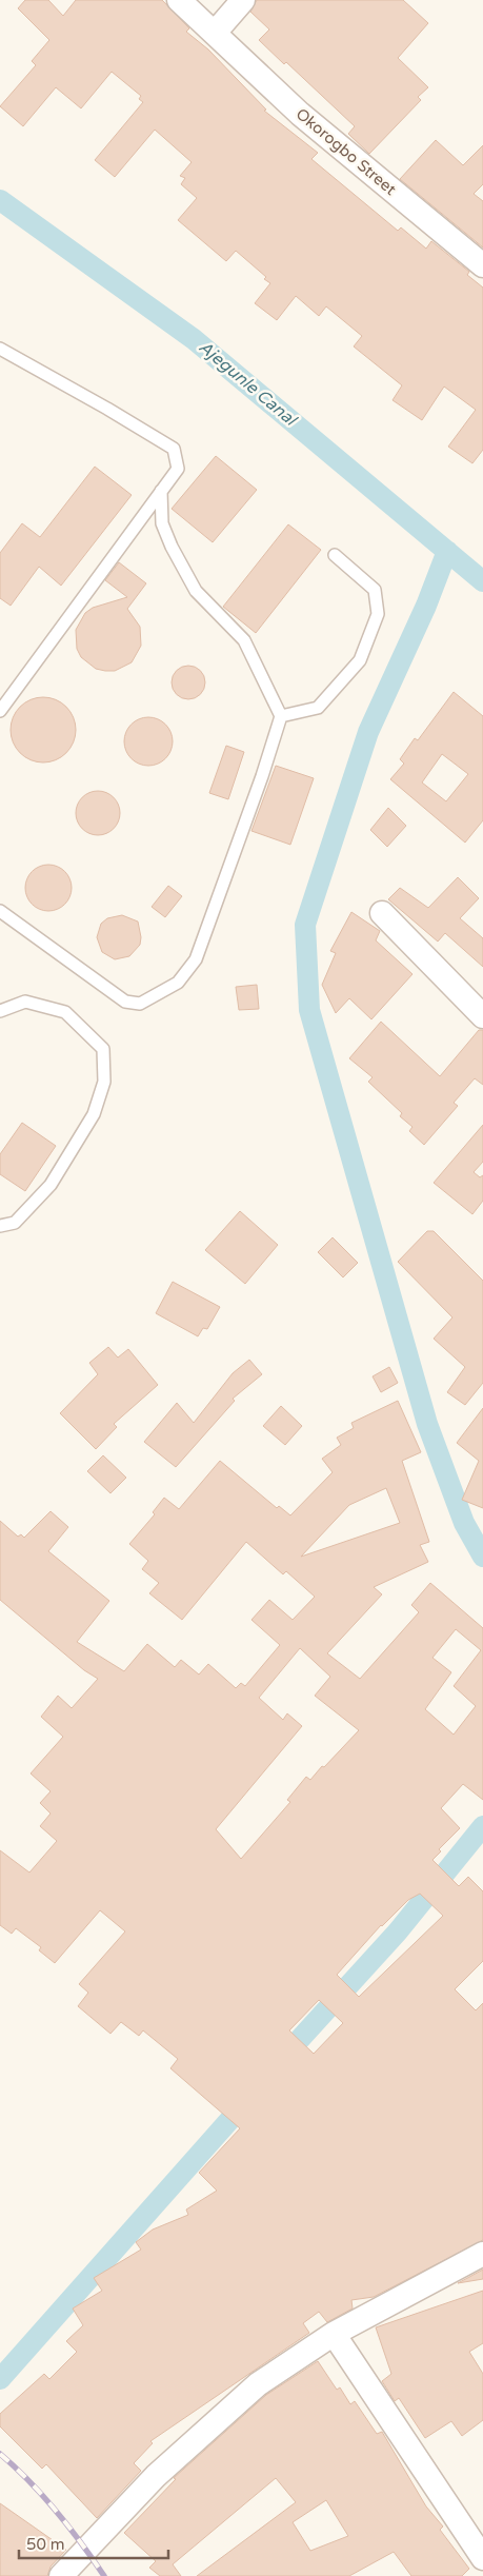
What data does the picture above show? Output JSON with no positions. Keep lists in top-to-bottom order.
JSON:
{
  "streets": {
    "street": ["Okorogbo Street"]
  },
  "water": ["Ajegunle Canal"],
  "scale_bar": "50 m"
}
